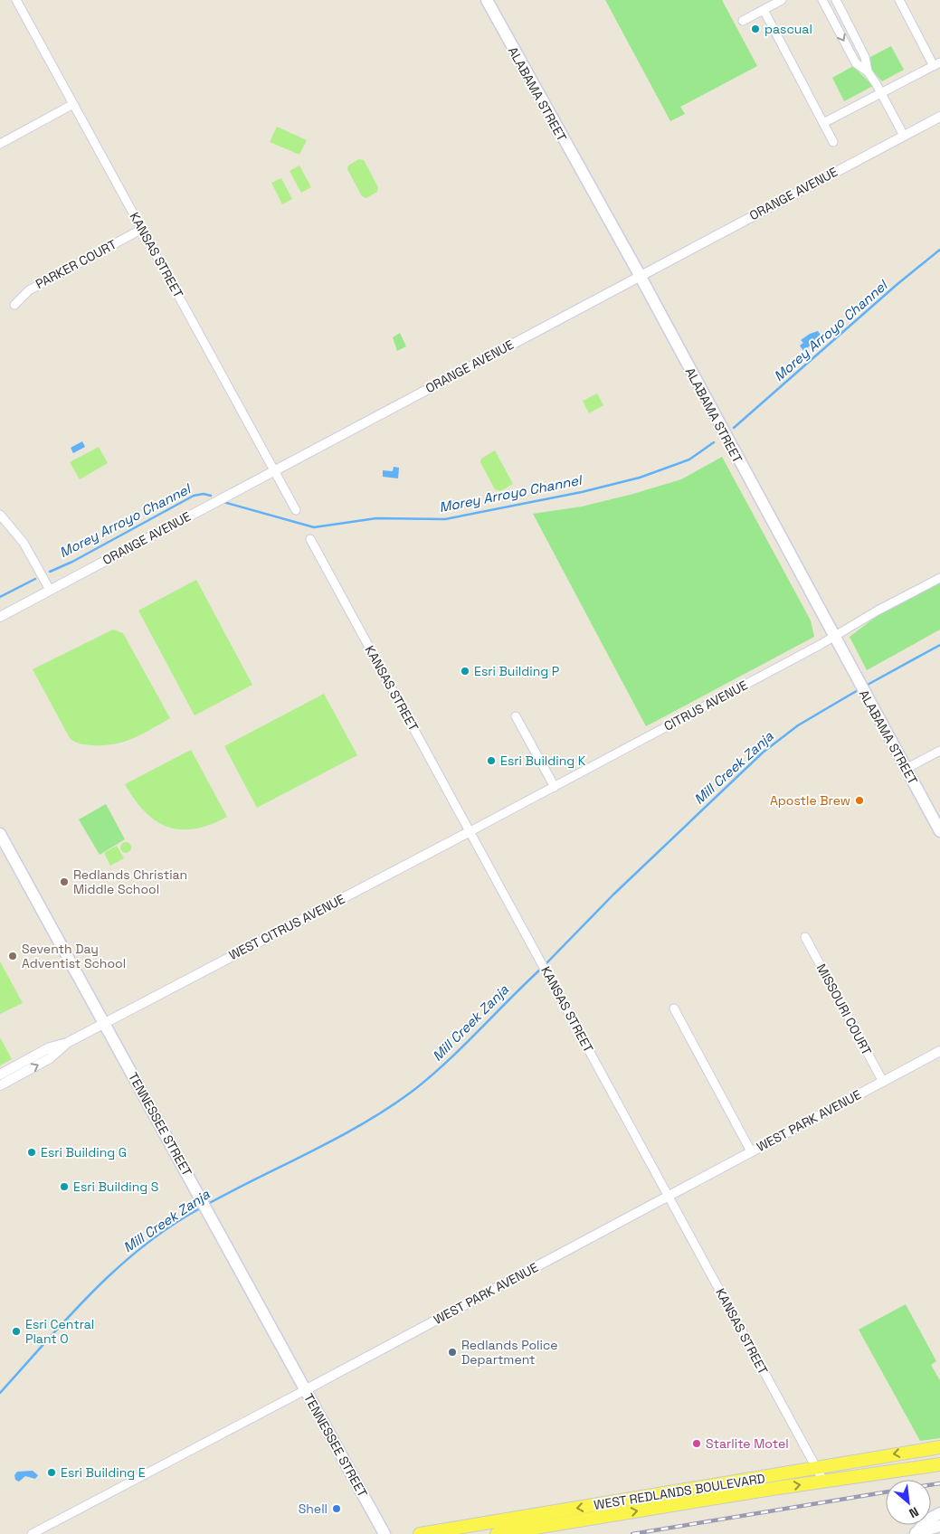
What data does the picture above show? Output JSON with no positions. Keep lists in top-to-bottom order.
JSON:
{
  "streets": {
    "main road": ["ALABAMA STREET", "TENNESSEE STREET", "WEST REDLANDS BOULEVARD"],
    "street": [
      "ORANGE AVENUE",
      "KANSAS STREET",
      "PARKER COURT",
      "CITRUS AVENUE",
      "WEST CITRUS AVENUE",
      "MISSOURI COURT",
      "WEST PARK AVENUE"
    ]
  },
  "crossings": [
    ["ALABAMA STREET", "ORANGE AVENUE"],
    ["ALABAMA STREET", "CITRUS AVENUE"],
    ["ORANGE AVENUE", "KANSAS STREET"],
    ["KANSAS STREET", "PARKER COURT"],
    ["KANSAS STREET", "CITRUS AVENUE"],
    ["KANSAS STREET", "WEST CITRUS AVENUE"],
    ["KANSAS STREET", "WEST PARK AVENUE"],
    ["KANSAS STREET", "WEST REDLANDS BOULEVARD"],
    ["CITRUS AVENUE", "WEST CITRUS AVENUE"],
    ["WEST CITRUS AVENUE", "TENNESSEE STREET"],
    ["MISSOURI COURT", "WEST PARK AVENUE"],
    ["WEST PARK AVENUE", "TENNESSEE STREET"]
  ],
  "water": ["Morey Arroyo Channel", "Mill Creek Zanja"],
  "places": [
    "pascual",
    "Esri Building P",
    "Esri Building K",
    "Apostle Brew",
    "Redlands Christian Middle School",
    "Seventh Day Adventist School",
    "Esri Building G",
    "Esri Building S",
    "Esri Central Plant O",
    "Redlands Police Department",
    "Starlite Motel",
    "Esri Building E",
    "Shell"
  ],
  "north": "bottom right"
}
